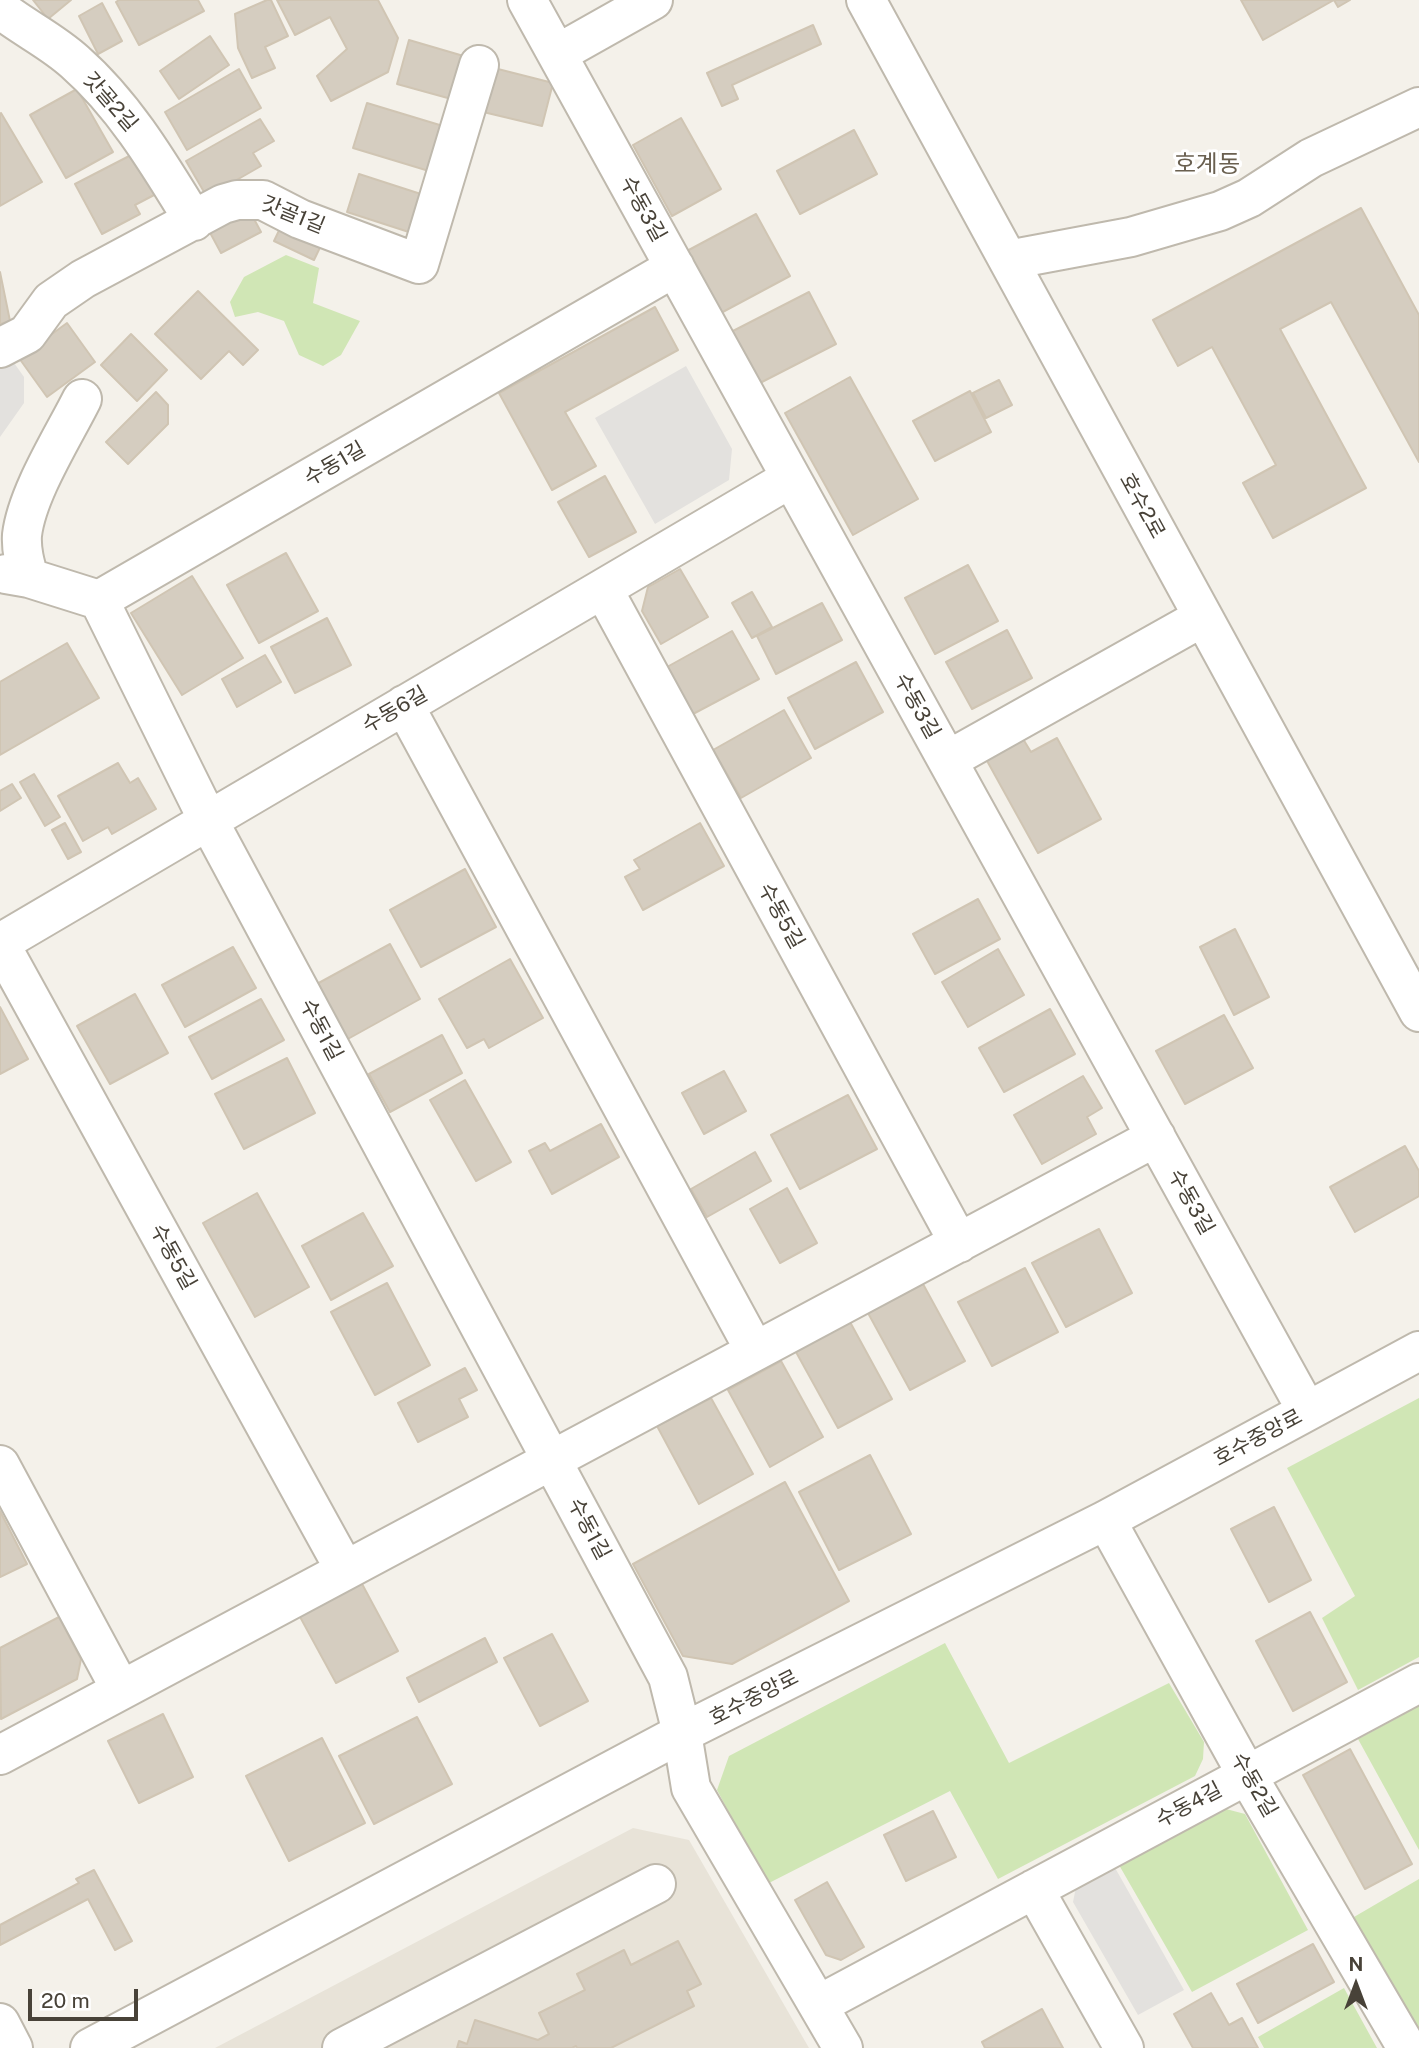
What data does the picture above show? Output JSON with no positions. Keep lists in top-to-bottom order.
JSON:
{
  "streets": {
    "street": [
      "갓골2길",
      "수동3길",
      "갓골1길",
      "수동1길",
      "호수2로",
      "수동6길",
      "수동5길",
      "호수중앙로",
      "수동2길",
      "수동4길"
    ]
  },
  "crossings": [
    ["갓골2길", "갓골1길"],
    ["수동3길", "수동1길"],
    ["수동3길", "수동6길"],
    ["수동3길", "호수중앙로"],
    ["수동1길", "수동6길"],
    ["수동1길", "호수중앙로"],
    ["수동1길", "수동4길"],
    ["수동6길", "수동5길"],
    ["호수중앙로", "수동2길"],
    ["수동2길", "수동4길"]
  ],
  "districts": ["호계동"],
  "scale_bar": "20 m",
  "north": "top"
}
